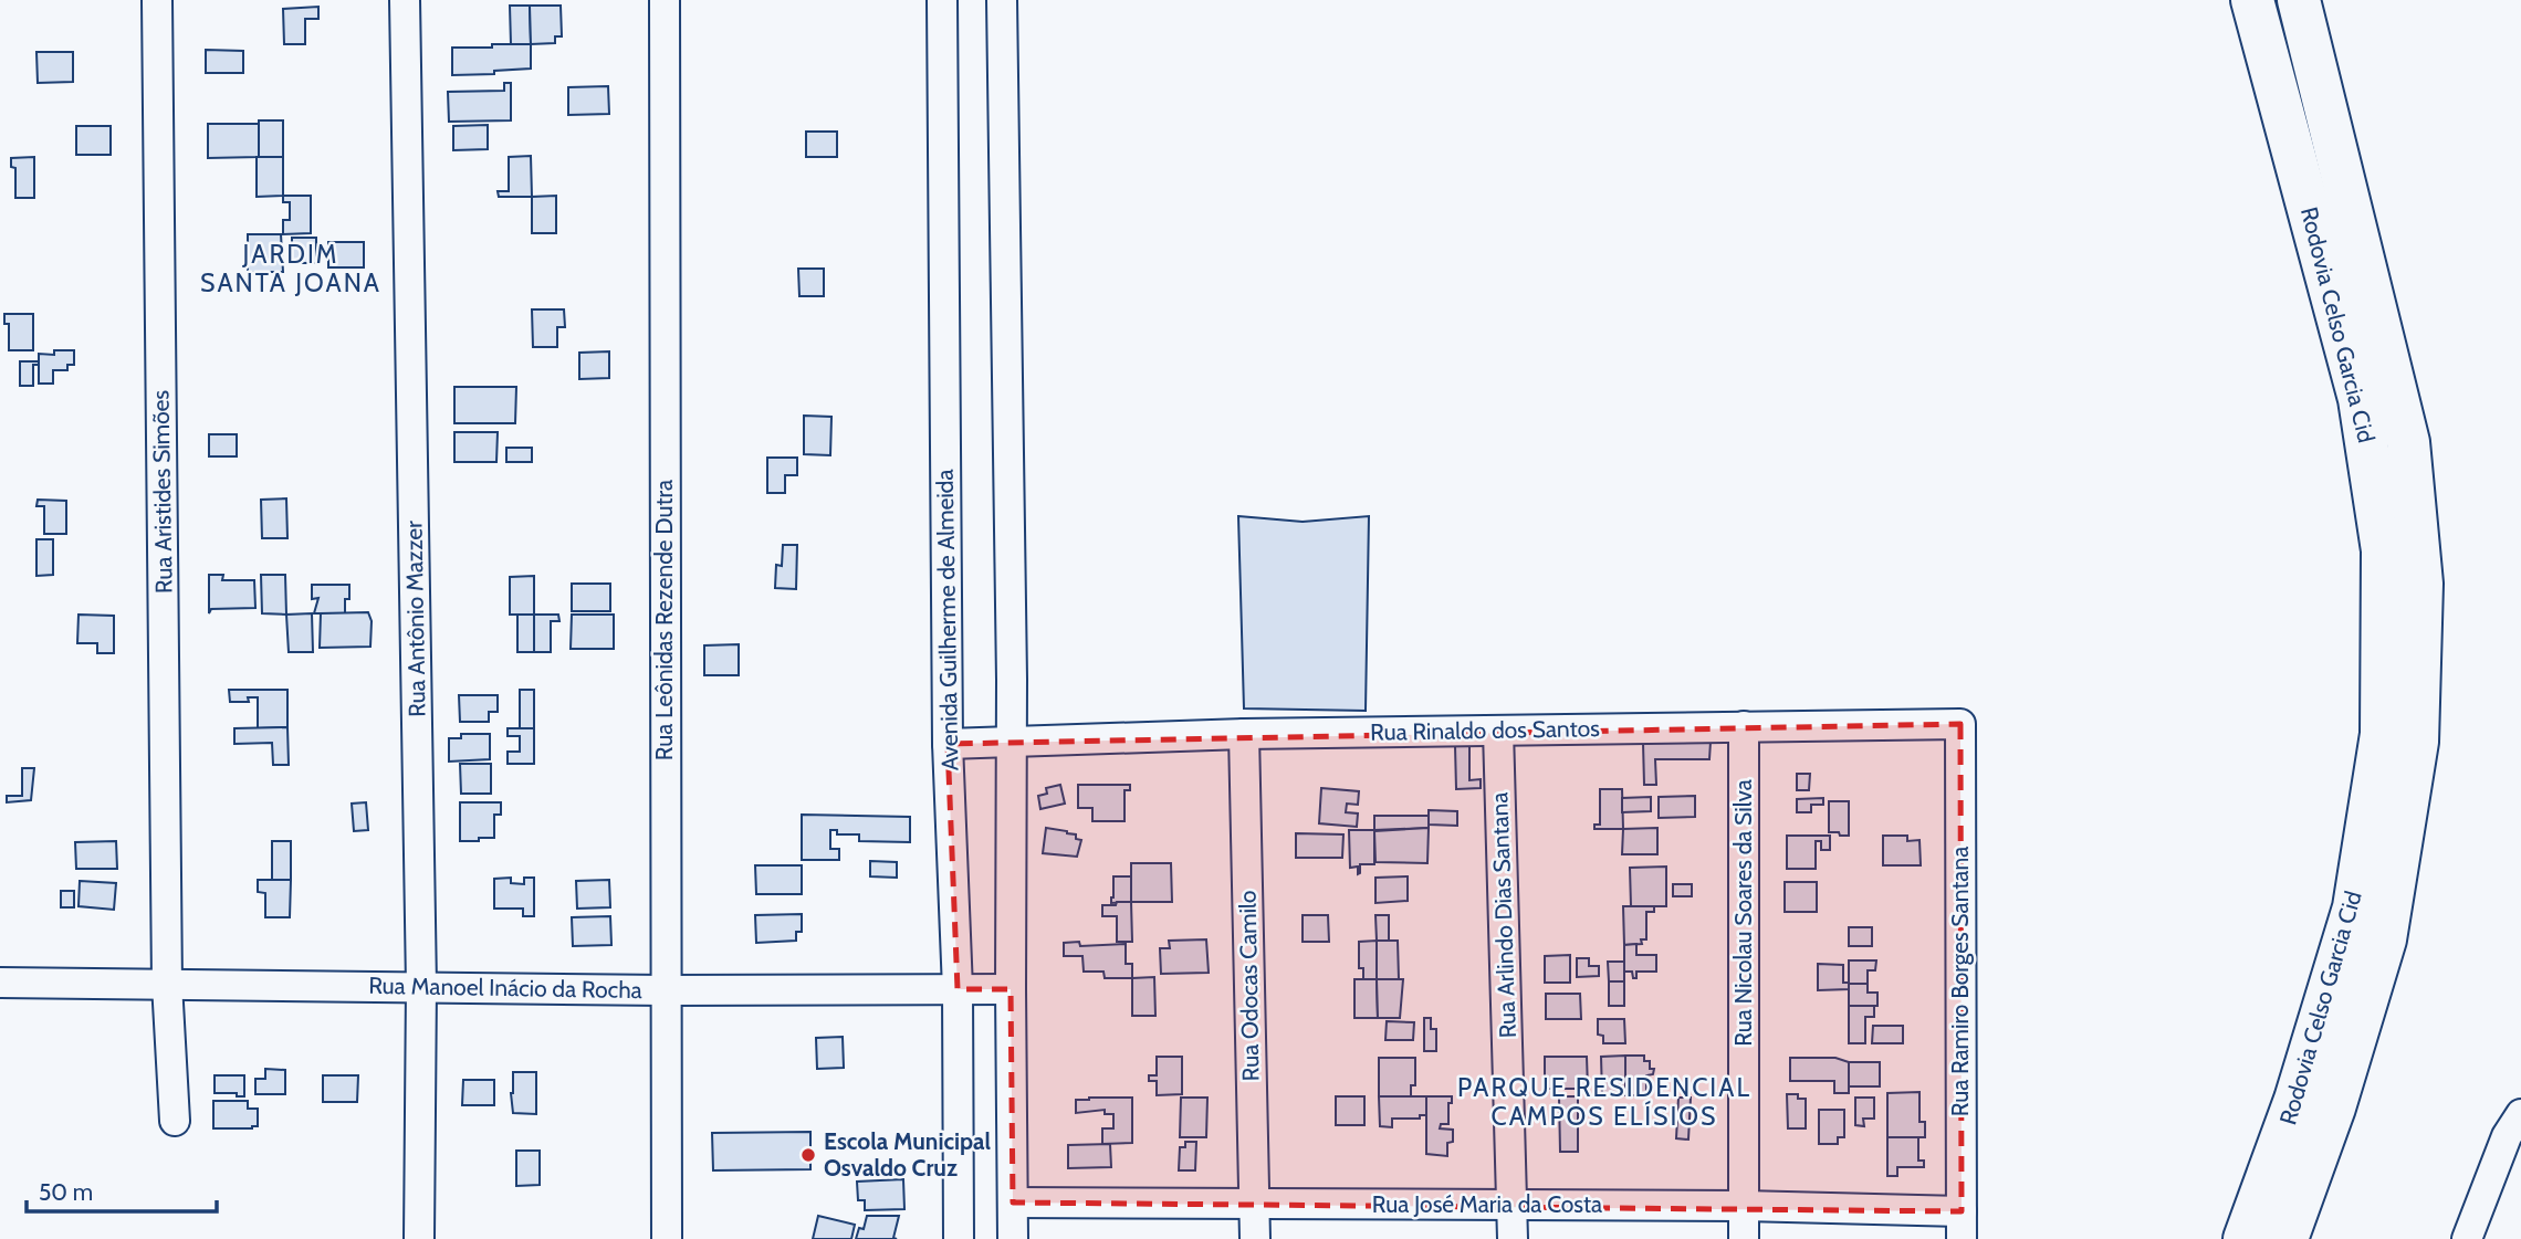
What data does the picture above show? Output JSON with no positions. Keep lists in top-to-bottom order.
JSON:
{
  "streets": {
    "highway": ["Rodovia Celso Garcia Cid"],
    "street": [
      "Rua Aristides Simões",
      "Rua Antônio Mazzer",
      "Rua Leônidas Rezende Dutra",
      "Avenida Guilherme de Almeida",
      "Rua Rinaldo dos Santos",
      "Rua Nicolau Soares da Silva",
      "Rua Arlindo Dias Santana",
      "Rua Ramiro Borges Santana",
      "Rua Odocas Camilo",
      "Rua Manoel Inácio da Rocha",
      "Rua José Maria da Costa"
    ]
  },
  "crossings": [
    ["Rua Aristides Simões", "Rua Manoel Inácio da Rocha"],
    ["Rua Antônio Mazzer", "Rua Manoel Inácio da Rocha"],
    ["Rua Leônidas Rezende Dutra", "Rua Manoel Inácio da Rocha"],
    ["Avenida Guilherme de Almeida", "Rua Rinaldo dos Santos"],
    ["Avenida Guilherme de Almeida", "Rua Manoel Inácio da Rocha"],
    ["Rua Rinaldo dos Santos", "Rua Nicolau Soares da Silva"],
    ["Rua Rinaldo dos Santos", "Rua Arlindo Dias Santana"],
    ["Rua Rinaldo dos Santos", "Rua Ramiro Borges Santana"],
    ["Rua Rinaldo dos Santos", "Rua Odocas Camilo"],
    ["Rua Nicolau Soares da Silva", "Rua José Maria da Costa"],
    ["Rua Arlindo Dias Santana", "Rua José Maria da Costa"],
    ["Rua Ramiro Borges Santana", "Rua José Maria da Costa"],
    ["Rua Odocas Camilo", "Rua José Maria da Costa"]
  ],
  "districts": ["JARDIM SANTA JOANA", "PARQUE RESIDENCIAL CAMPOS ELÍSIOS"],
  "places": ["Escola Municipal Osvaldo Cruz"],
  "scale_bar": "50 m"
}
